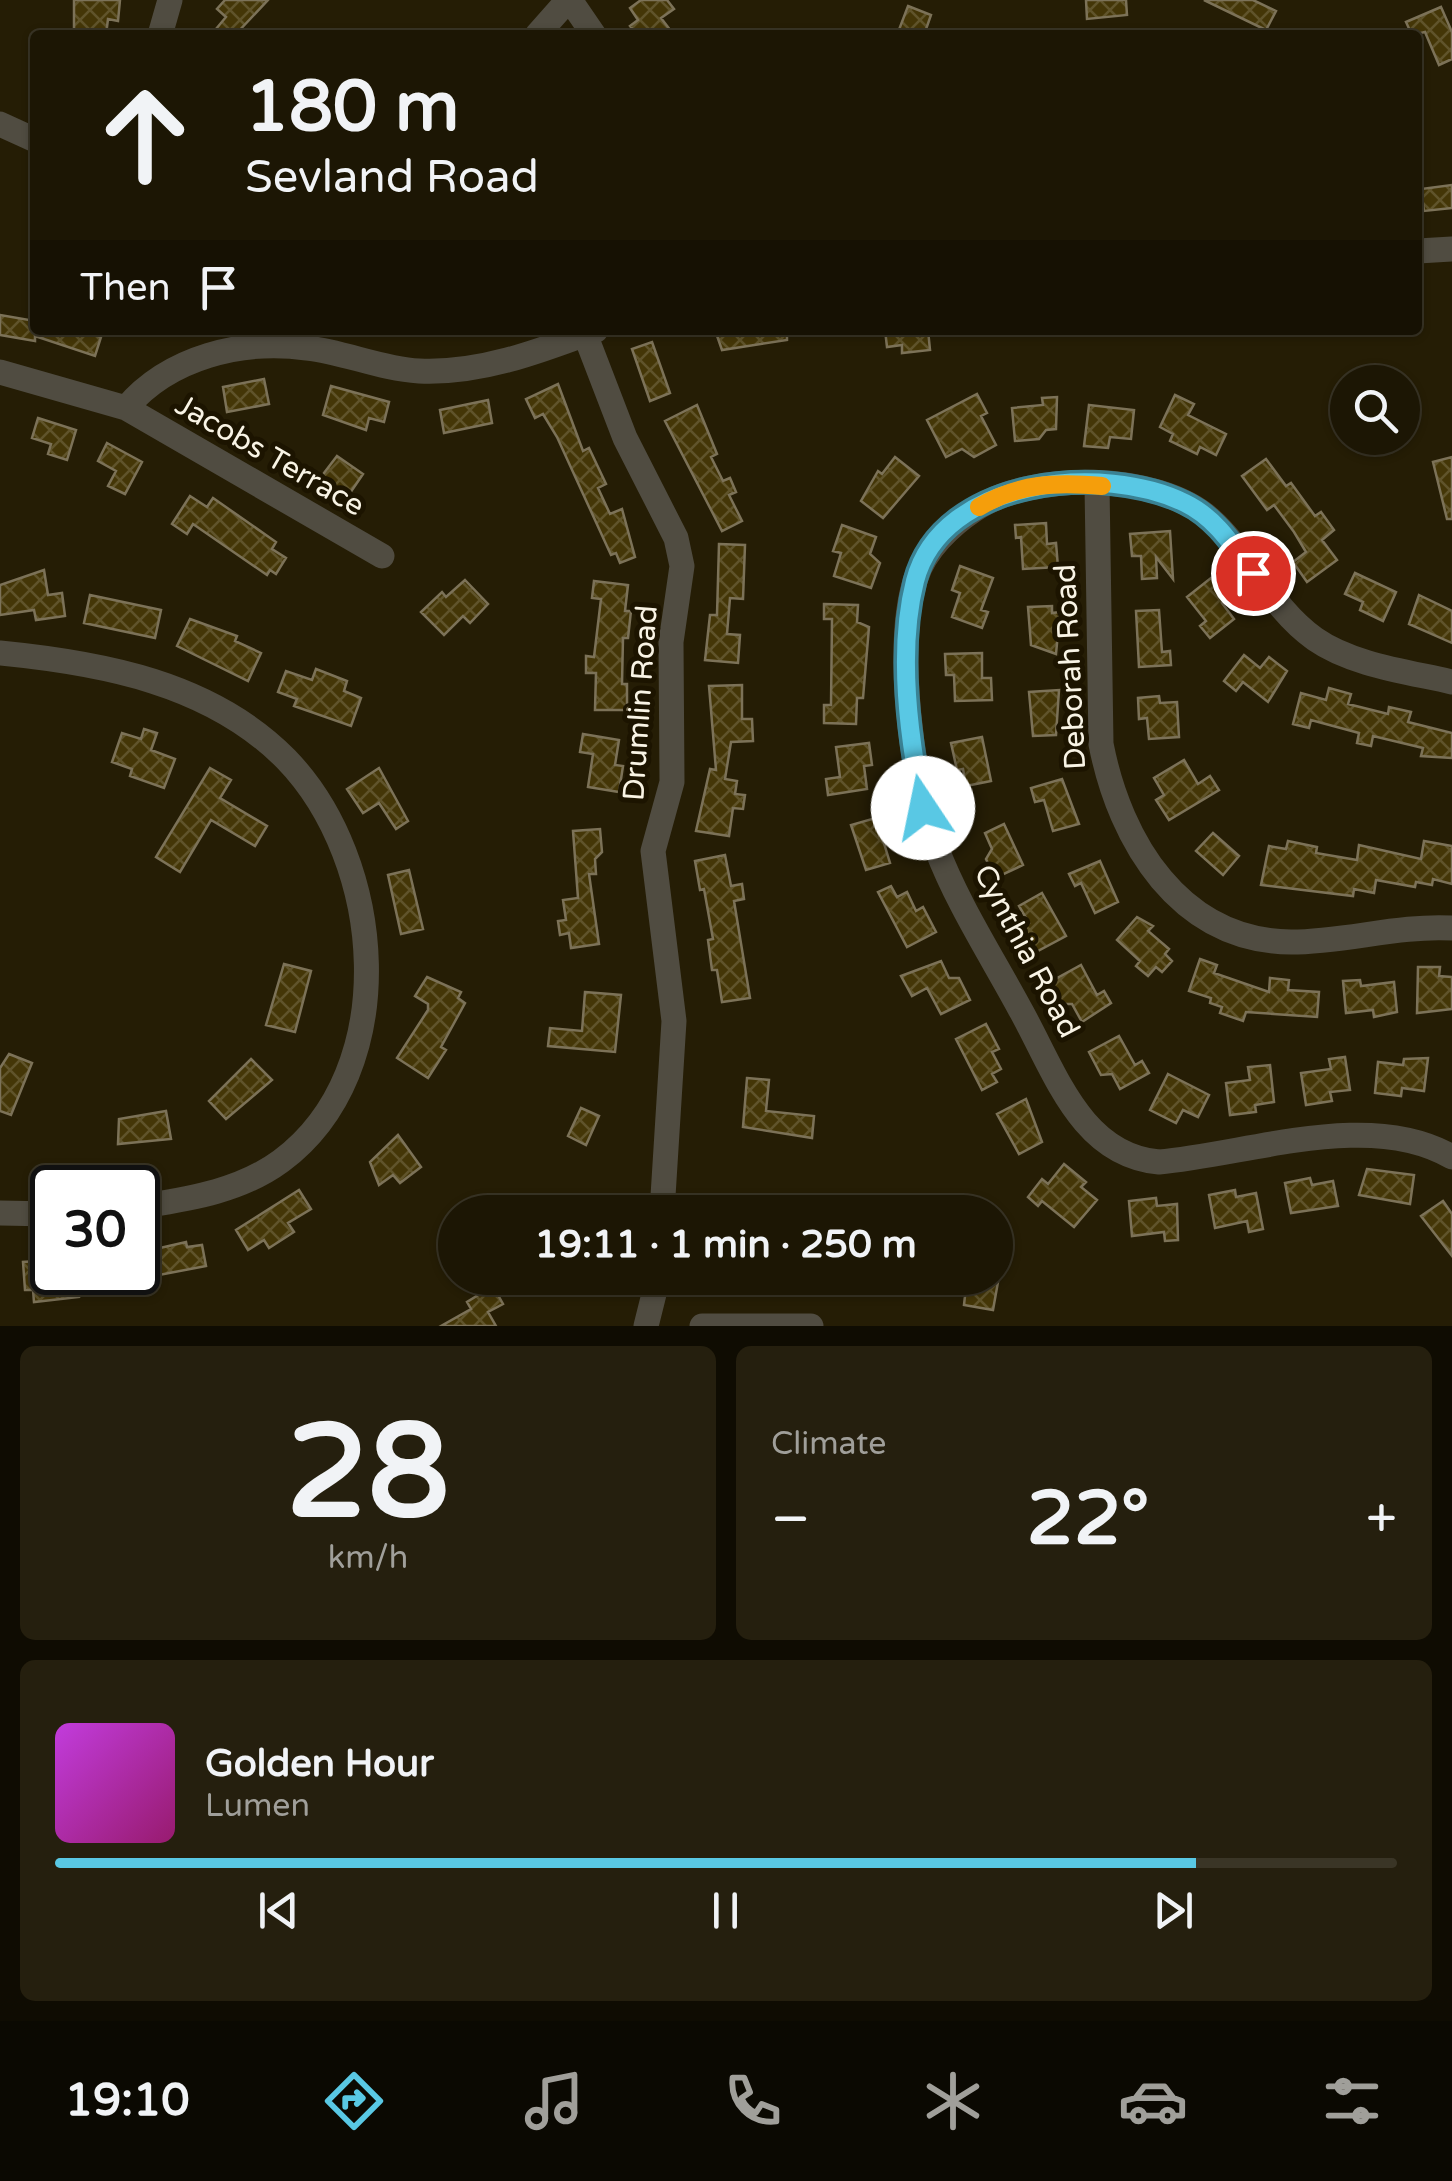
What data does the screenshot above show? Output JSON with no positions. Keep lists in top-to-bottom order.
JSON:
{
  "streets": {
    "street": [
      "Jacobs Terrace",
      "Deborah Road",
      "Drumlin Road",
      "Cynthia Road"
    ]
  },
  "crossings": [
    ["Deborah Road", "Cynthia Road"]
  ],
  "page": {
    "turn": ["180 m", "Sevland Road"],
    "then": "Then",
    "limit": "30",
    "trip": "19:11 · 1 min · 250 m",
    "tile": [
      ["28", "km/h"],
      "Climate"
    ],
    "heat": ["−", "22°", "+"],
    "song": ["Golden Hour", "Lumen"],
    "tabs": "19:10"
  }
}
